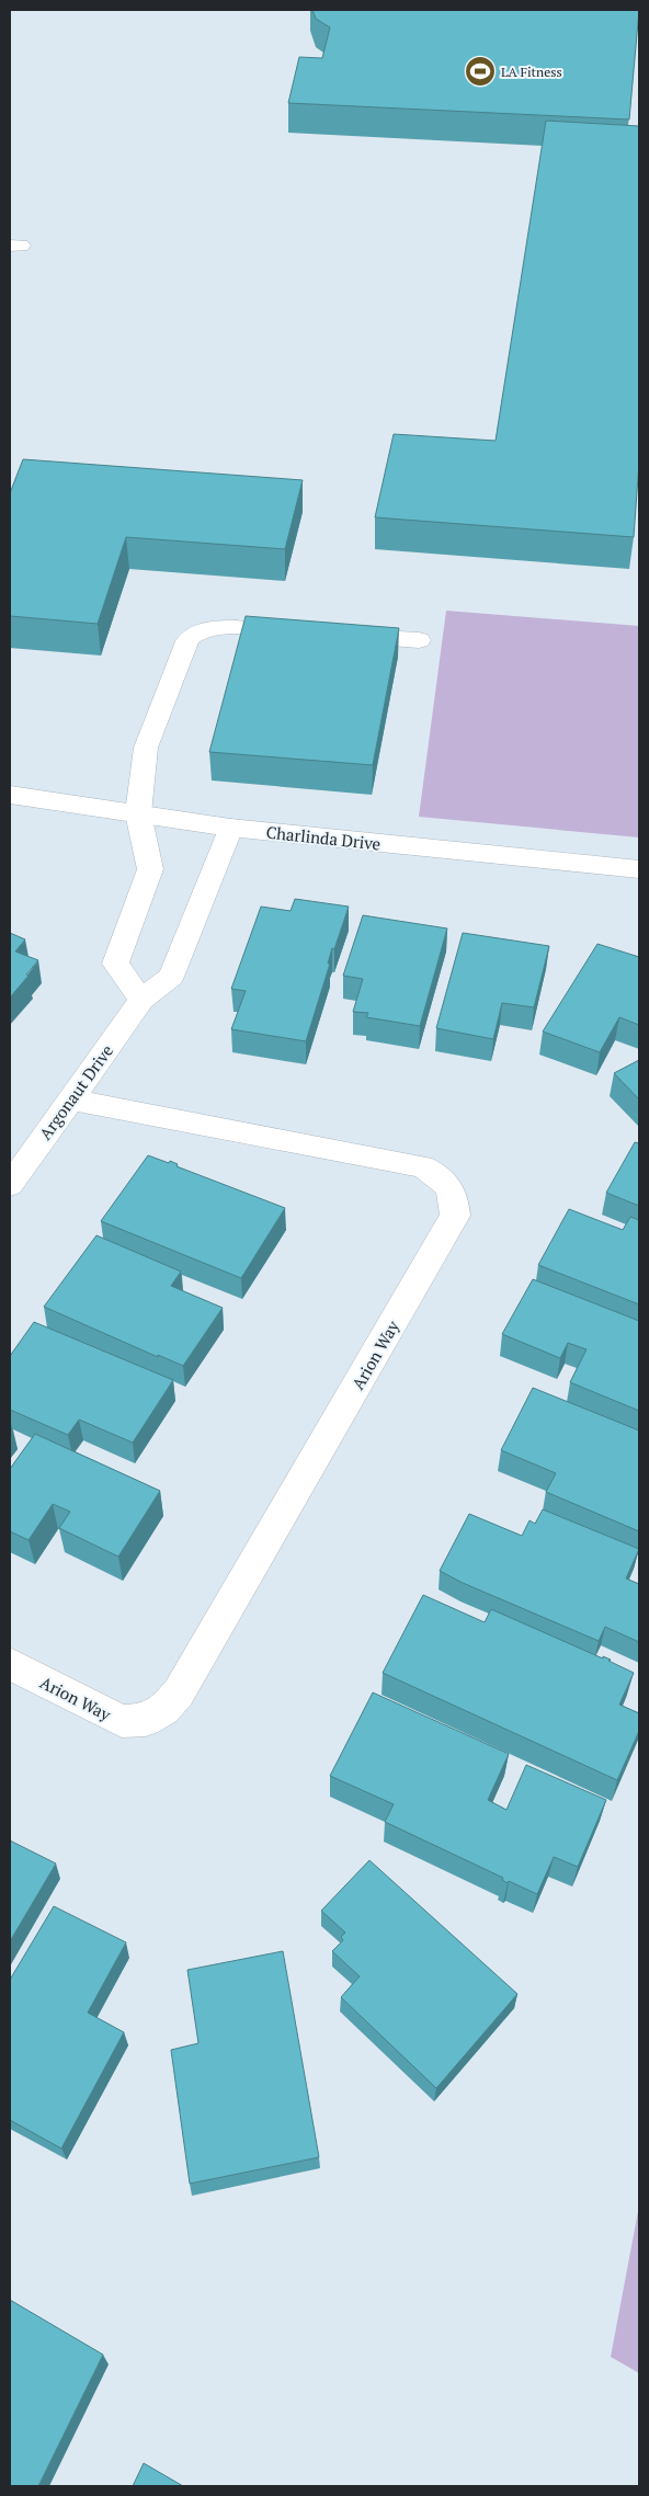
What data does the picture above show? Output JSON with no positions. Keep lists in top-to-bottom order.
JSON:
{
  "streets": {
    "street": ["Charlinda Drive", "Argonaut Drive", "Arion Way"]
  },
  "crossings": [
    ["Charlinda Drive", "Argonaut Drive"],
    ["Argonaut Drive", "Arion Way"]
  ],
  "places": {
    "sports": ["LA Fitness"]
  }
}
